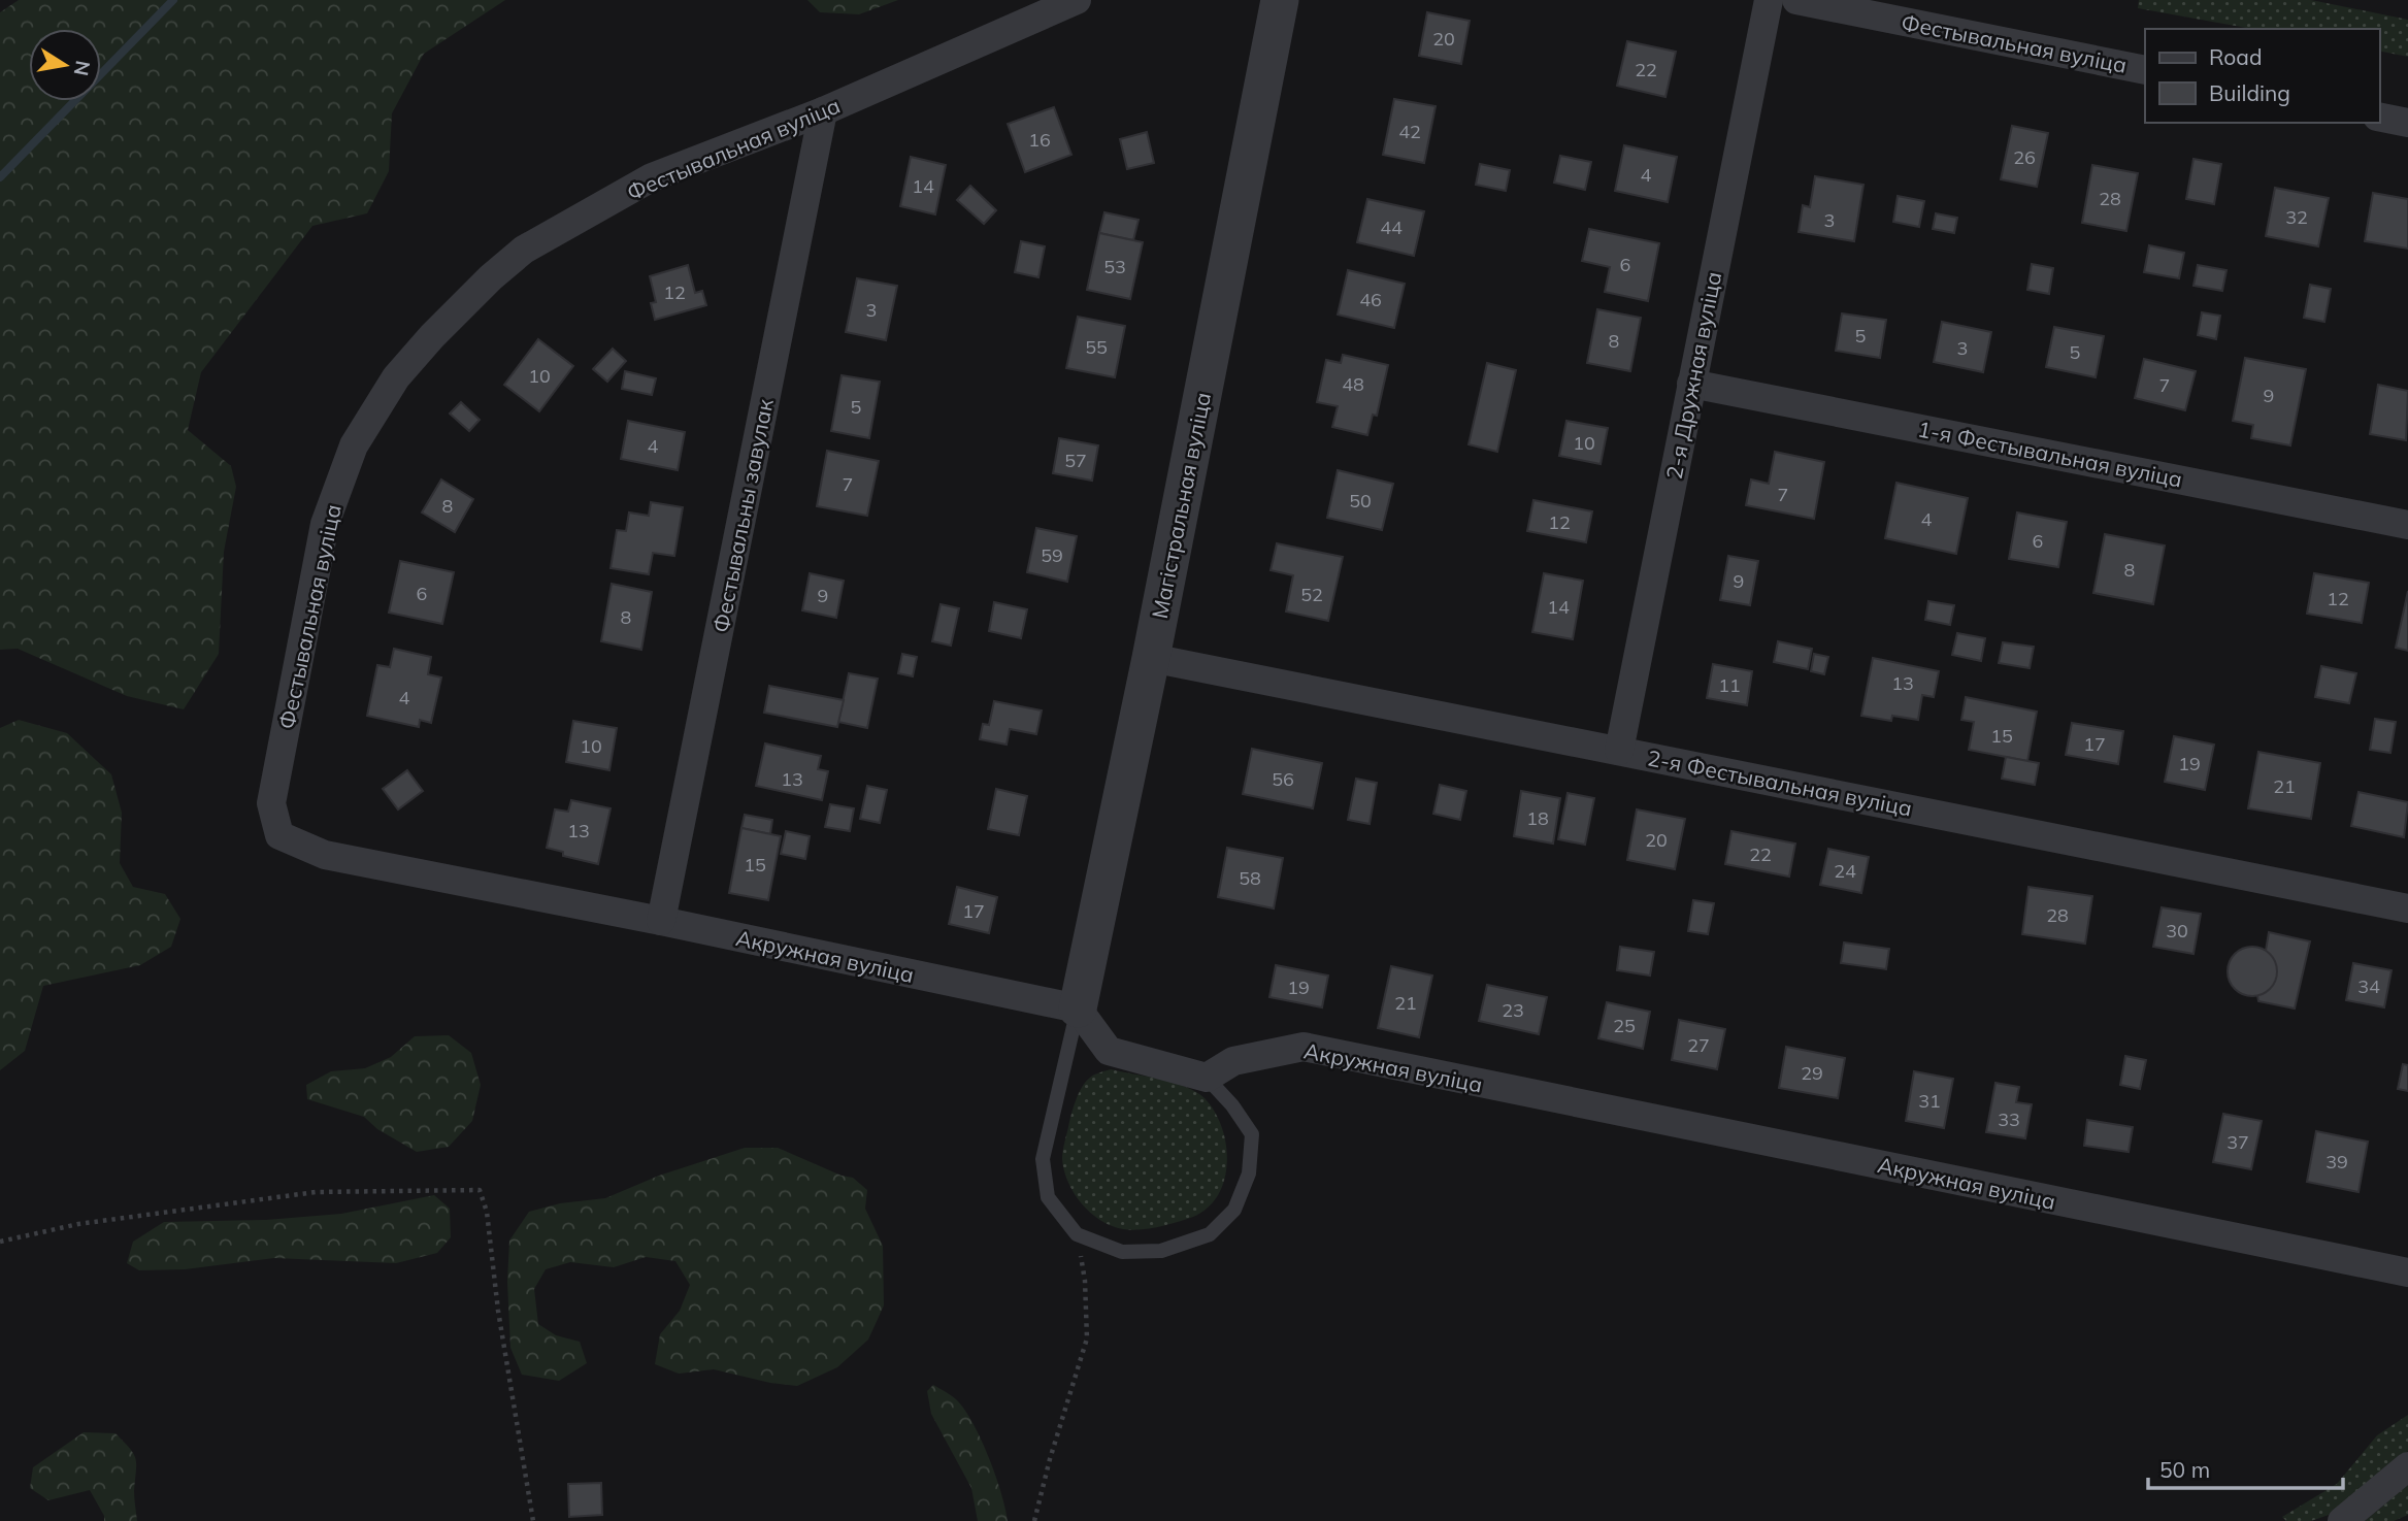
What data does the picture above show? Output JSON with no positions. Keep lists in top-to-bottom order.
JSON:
{
  "streets": {
    "street": [
      "Фестывальная вуліца",
      "2-я Дружная вуліца",
      "1-я Фестывальная вуліца",
      "Магістральная вуліца",
      "Фестывальны завулак",
      "2-я Фестывальная вуліца",
      "Акружная вуліца"
    ]
  },
  "crossings": [
    ["Фестывальная вуліца", "Фестывальны завулак"],
    ["Фестывальная вуліца", "Акружная вуліца"],
    ["2-я Дружная вуліца", "1-я Фестывальная вуліца"],
    ["2-я Дружная вуліца", "2-я Фестывальная вуліца"],
    ["Магістральная вуліца", "2-я Фестывальная вуліца"],
    ["Магістральная вуліца", "Акружная вуліца"],
    ["Фестывальны завулак", "Акружная вуліца"]
  ],
  "house_numbers": [
    "20",
    "22",
    "42",
    "16",
    "26",
    "4",
    "14",
    "28",
    "32",
    "3",
    "44",
    "6",
    "53",
    "12",
    "46",
    "3",
    "5",
    "8",
    "55",
    "3",
    "5",
    "10",
    "48",
    "7",
    "9",
    "5",
    "10",
    "4",
    "57",
    "7",
    "7",
    "50",
    "8",
    "4",
    "12",
    "6",
    "59",
    "8",
    "9",
    "6",
    "52",
    "9",
    "12",
    "14",
    "8",
    "13",
    "11",
    "4",
    "15",
    "17",
    "10",
    "19",
    "13",
    "56",
    "21",
    "18",
    "13",
    "20",
    "22",
    "15",
    "24",
    "58",
    "17",
    "28",
    "30",
    "34",
    "19",
    "21",
    "23",
    "25",
    "27",
    "29",
    "31",
    "33",
    "37",
    "39"
  ],
  "legend": ["Road", "Building"],
  "scale_bar": "50 m",
  "north": "right"
}
